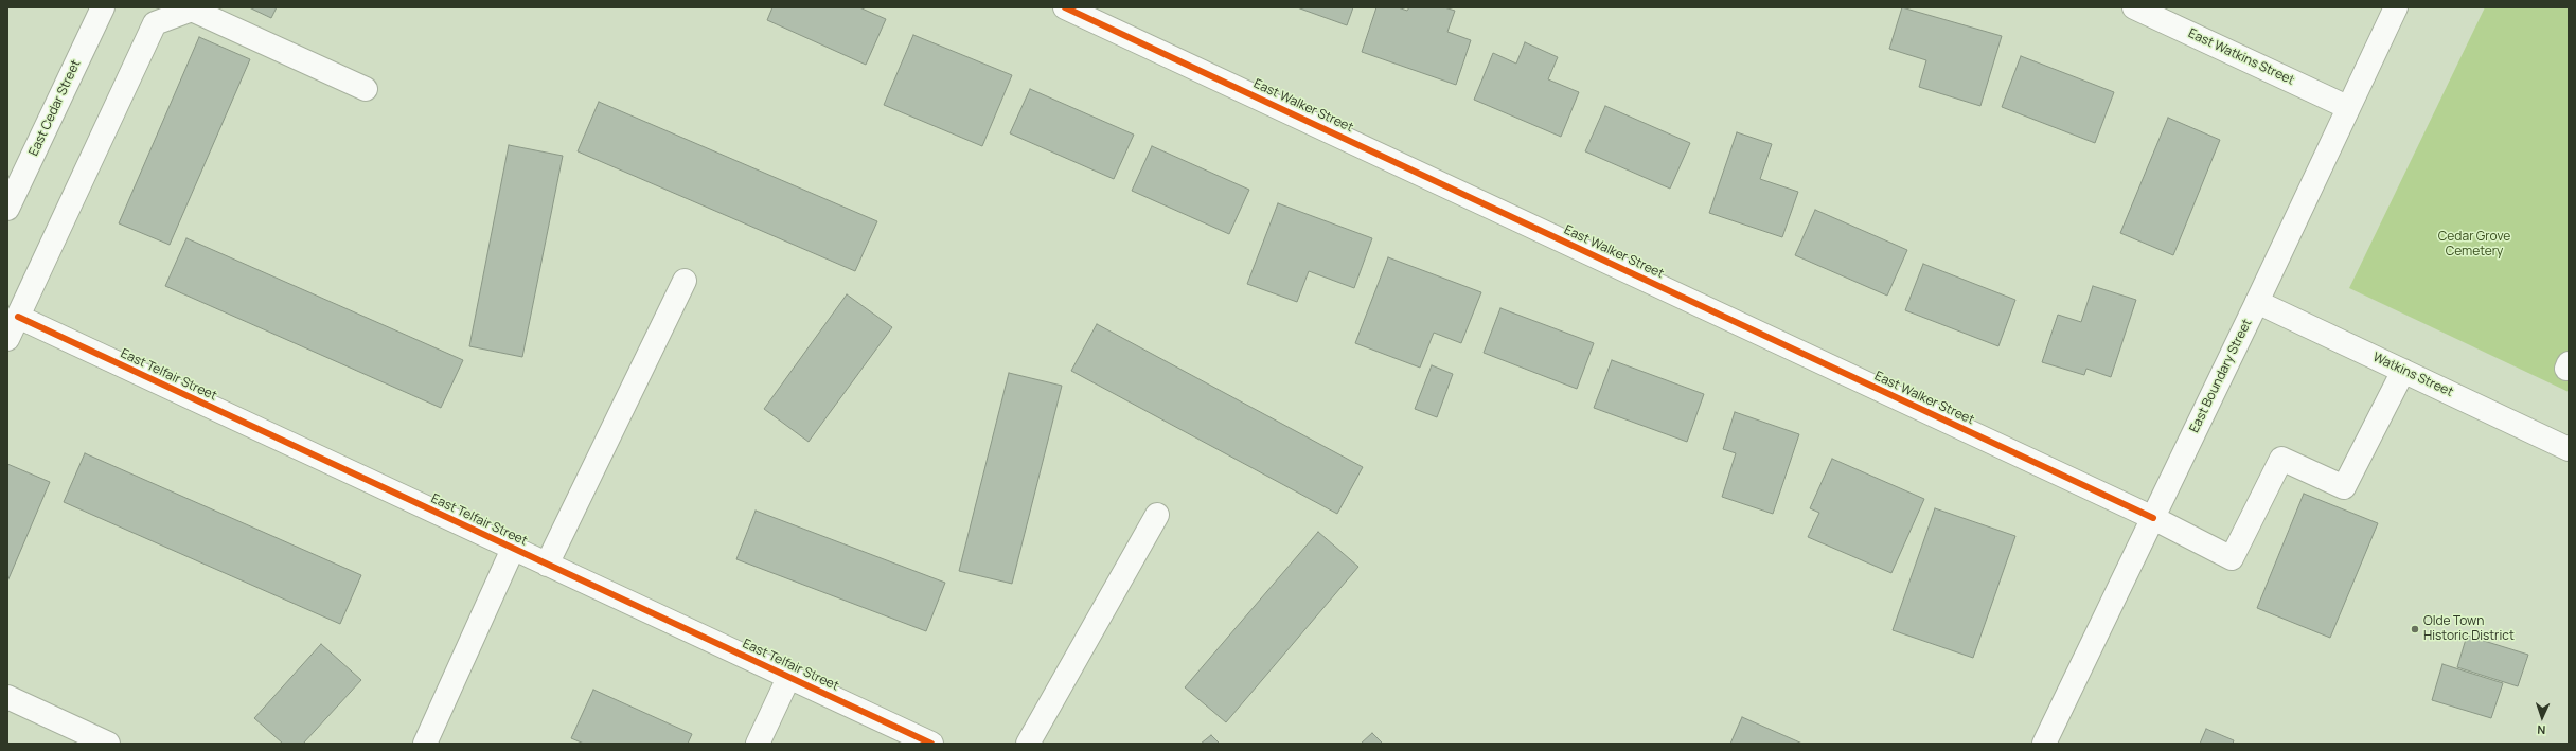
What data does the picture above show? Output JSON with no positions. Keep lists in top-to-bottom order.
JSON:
{
  "streets": {
    "street": [
      "East Watkins Street",
      "East Walker Street",
      "East Cedar Street",
      "East Telfair Street",
      "Watkins Street",
      "East Boundary Street"
    ]
  },
  "crossings": [
    ["East Watkins Street", "East Boundary Street"],
    ["East Walker Street", "Watkins Street"],
    ["East Walker Street", "East Boundary Street"],
    ["Watkins Street", "East Boundary Street"]
  ],
  "parks": ["Cedar Grove Cemetery"],
  "places": ["Olde Town Historic District"],
  "north": "bottom"
}
